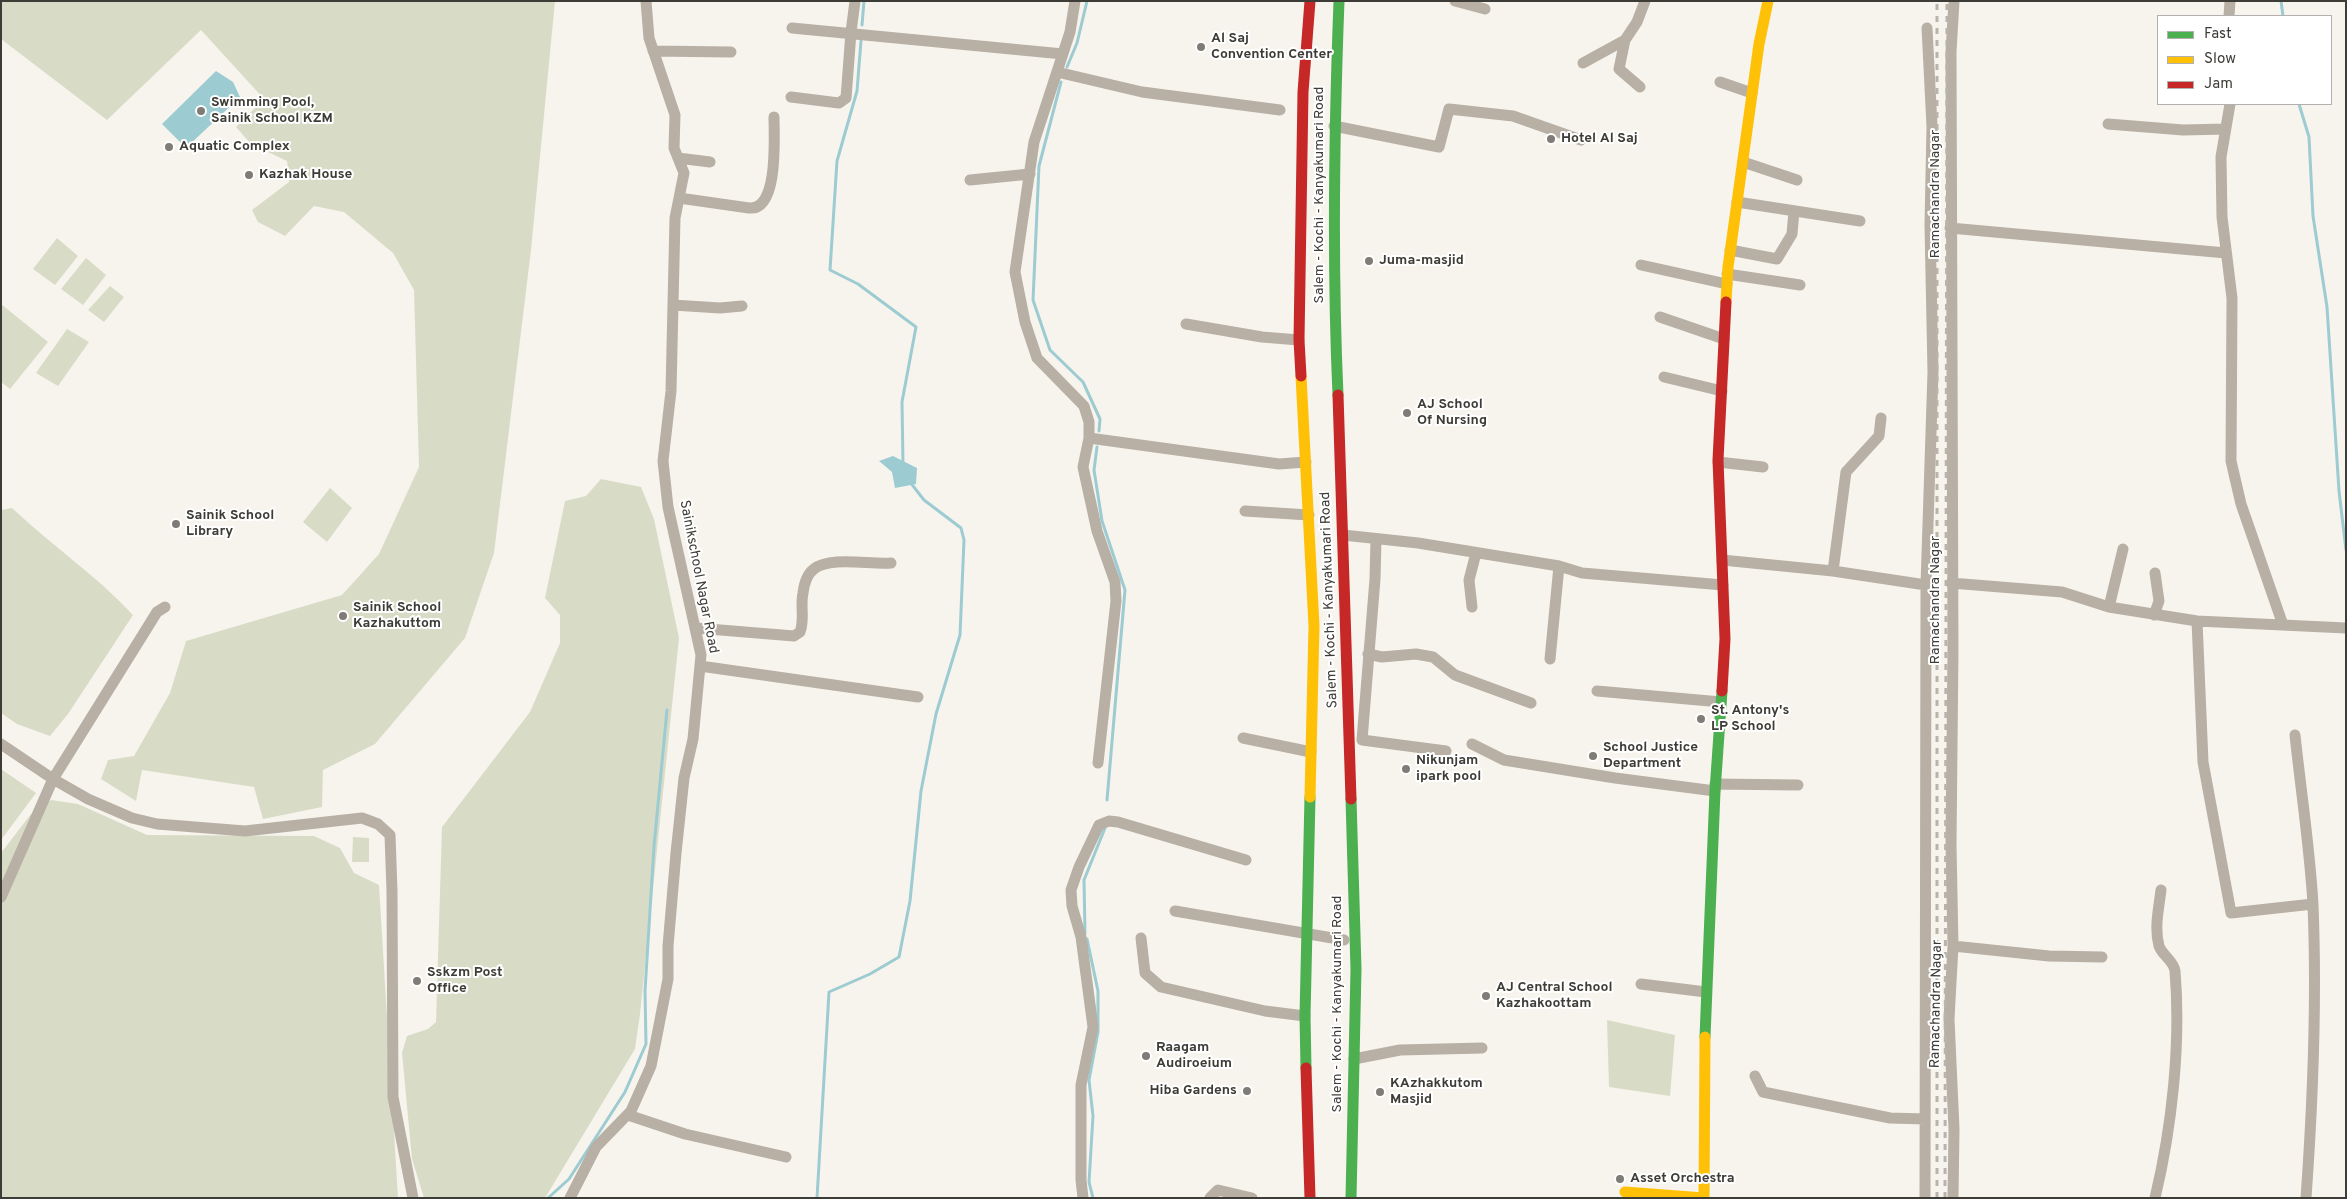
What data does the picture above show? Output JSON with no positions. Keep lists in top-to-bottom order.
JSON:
{
  "streets": {
    "main road": ["Salem - Kochi - Kanyakumari Road"],
    "street": ["Ramachandra Nagar", "Sainikschool Nagar Road"]
  },
  "places": [
    "Al Saj Convention Center",
    "Swimming Pool, Sainik School KZM",
    "Hotel Al Saj",
    "Aquatic Complex",
    "Kazhak House",
    "Juma-masjid",
    "AJ School Of Nursing",
    "Sainik School Library",
    "Sainik School Kazhakuttom",
    "St. Antony's LP School",
    "School Justice Department",
    "Nikunjam ipark pool",
    "Sskzm Post Office",
    "AJ Central School Kazhakoottam",
    "Raagam Audiroeium",
    "Hiba Gardens",
    "KAzhakkutom Masjid",
    "Asset Orchestra"
  ],
  "legend": ["Fast", "Slow", "Jam"]
}
